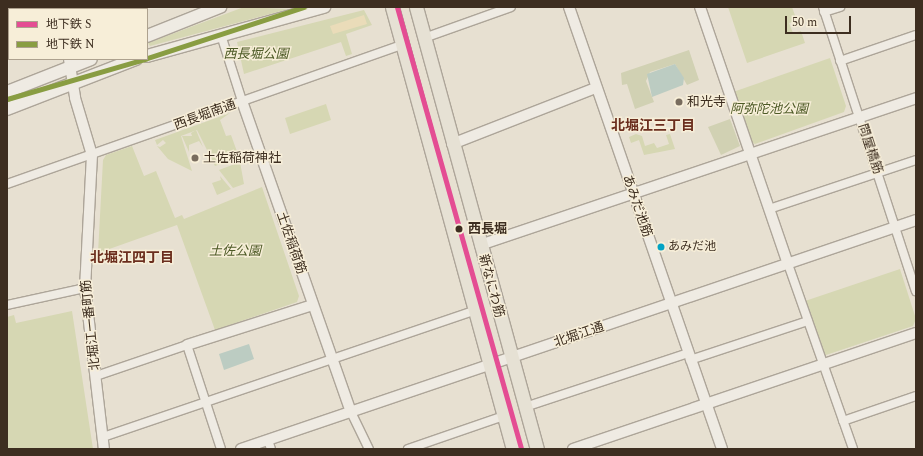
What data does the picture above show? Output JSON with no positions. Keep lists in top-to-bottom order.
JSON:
{
  "streets": {
    "main road": ["新なにわ筋"],
    "street": [
      "西長堀南通",
      "問屋橋筋",
      "あみだ池筋",
      "土佐稲荷筋",
      "北堀江一番町筋",
      "北堀江通"
    ]
  },
  "crossings": [
    ["西長堀南通", "土佐稲荷筋"],
    ["西長堀南通", "新なにわ筋"],
    ["西長堀南通", "北堀江一番町筋"],
    ["問屋橋筋", "北堀江通"],
    ["あみだ池筋", "北堀江通"],
    ["土佐稲荷筋", "北堀江通"],
    ["新なにわ筋", "北堀江通"]
  ],
  "districts": ["北堀江三丁目", "北堀江四丁目"],
  "parks": ["西長堀公園", "阿弥陀池公園", "土佐公園"],
  "places": [
    "和光寺",
    "土佐稲荷神社",
    "西長堀",
    "あみだ池"
  ],
  "lines": ["metro line S", "metro line N"],
  "legend": ["地下鉄 S", "地下鉄 N"],
  "scale_bar": "50 m"
}
